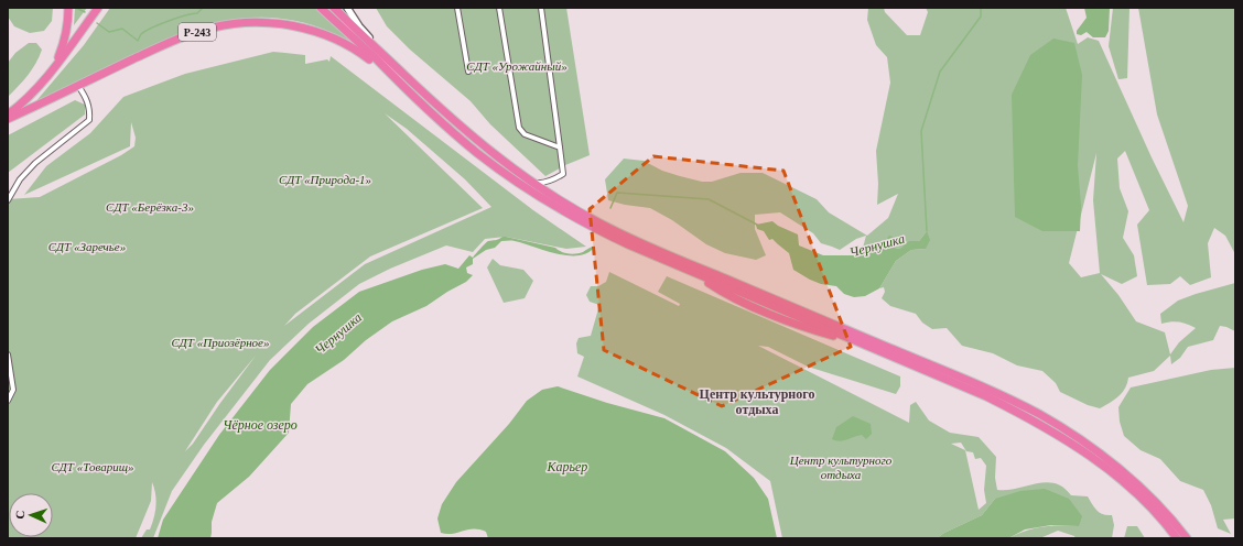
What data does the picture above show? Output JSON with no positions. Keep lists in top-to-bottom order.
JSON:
{
  "streets": {
    "highway": ["Р-243"]
  },
  "districts": ["Центр культурного отдыха"],
  "water": ["Чернушка", "Чёрное озеро", "Карьер"],
  "parks": [
    "СДТ «Урожайный»",
    "СДТ «Природа-1»",
    "СДТ «Берёзка-3»",
    "СДТ «Заречье»",
    "СДТ «Приозёрное»",
    "Центр культурного отдыха",
    "СДТ «Товарищ»"
  ],
  "north": "left"
}
